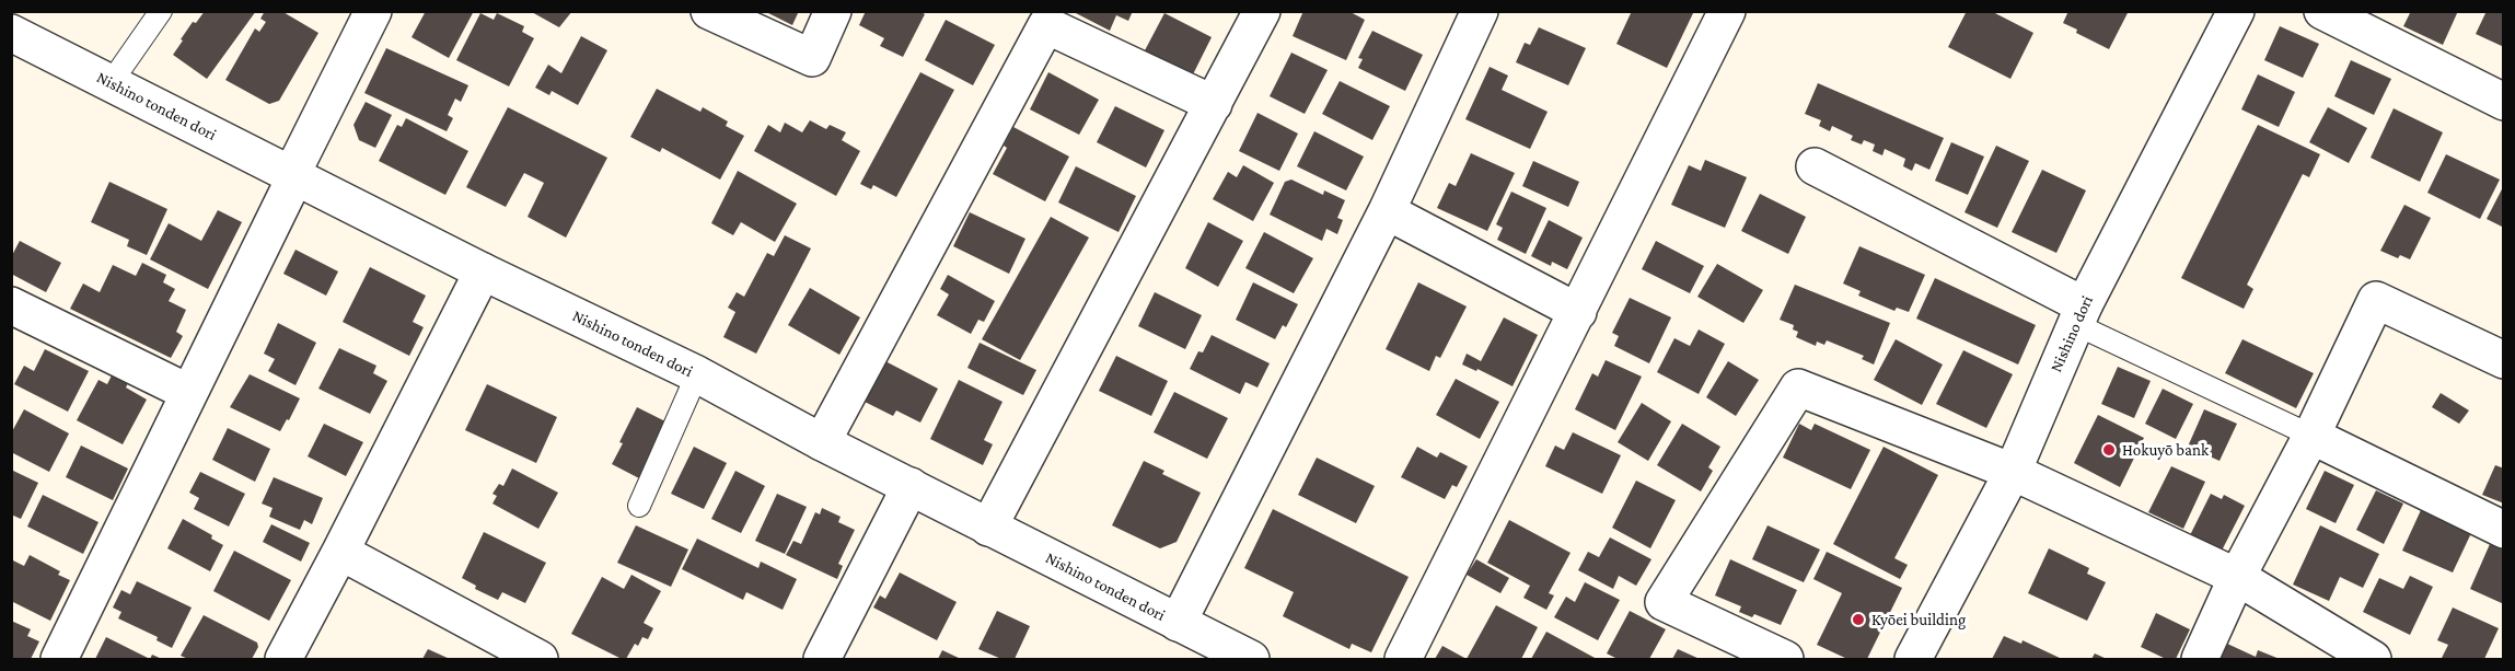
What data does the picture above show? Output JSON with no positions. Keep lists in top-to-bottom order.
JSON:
{
  "streets": {
    "street": ["Nishino tonden dori", "Nishino dori"]
  },
  "places": ["Hokuyō bank", "Kyōei building"]
}
